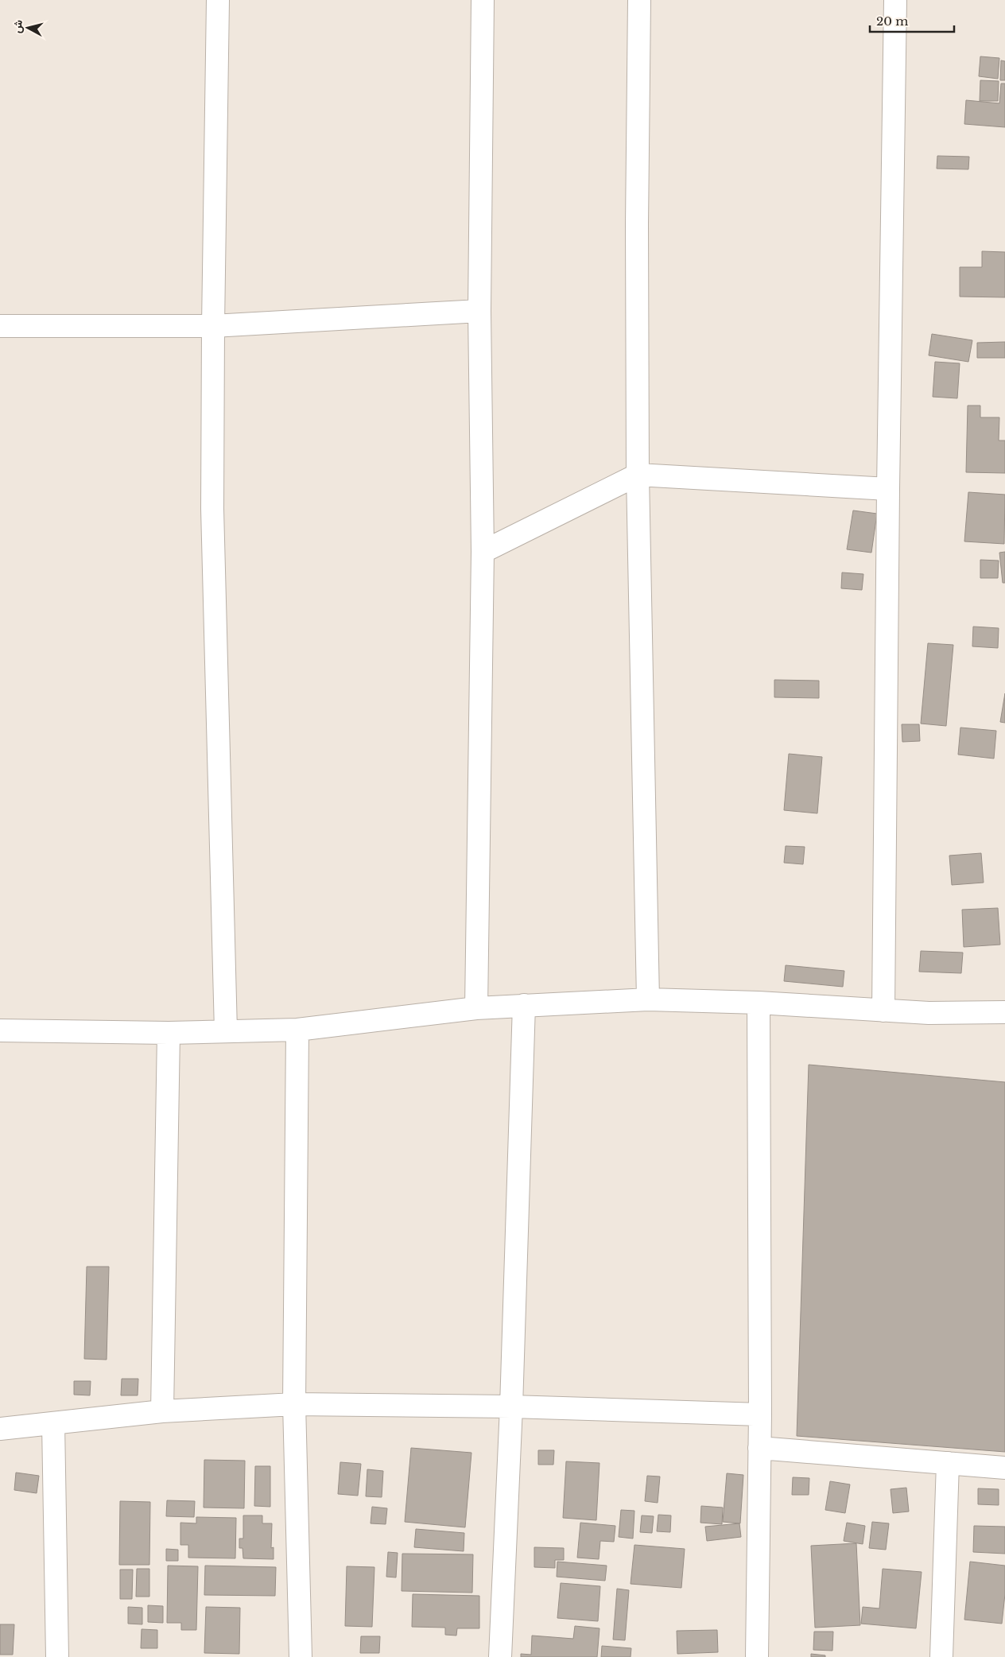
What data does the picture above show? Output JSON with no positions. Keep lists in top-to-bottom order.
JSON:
{
  "scale_bar": "20 m",
  "north": "left"
}
